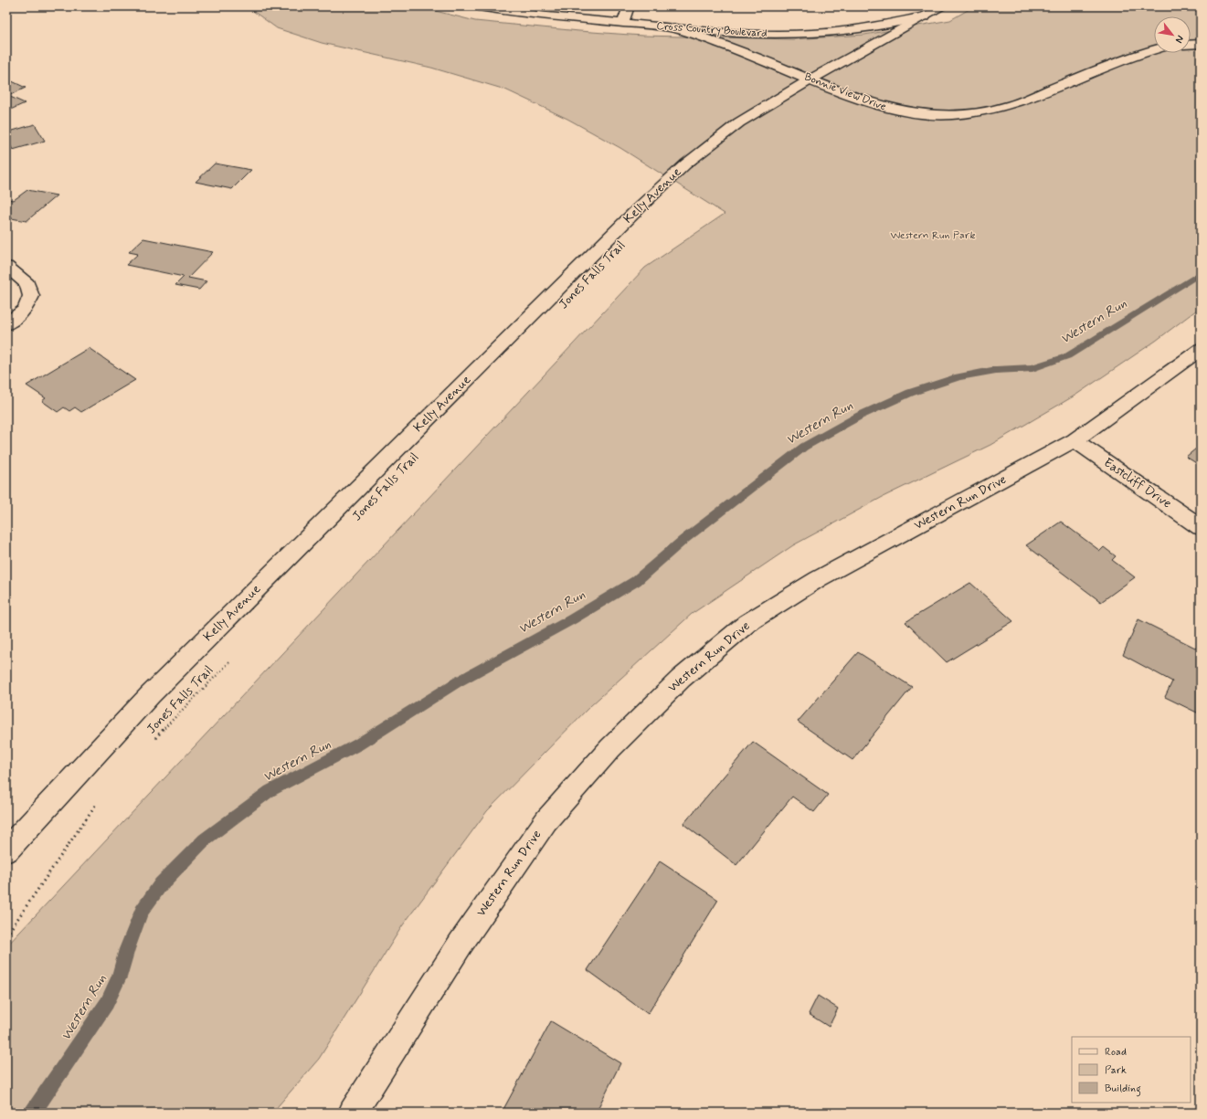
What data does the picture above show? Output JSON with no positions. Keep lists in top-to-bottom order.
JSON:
{
  "streets": {
    "street": [
      "Cross Country Boulevard",
      "Bonnie View Drive",
      "Kelly Avenue",
      "Eastcliff Drive",
      "Western Run Drive"
    ],
    "path": ["Jones Falls Trail"]
  },
  "crossings": [
    ["Cross Country Boulevard", "Bonnie View Drive"],
    ["Cross Country Boulevard", "Kelly Avenue"],
    ["Bonnie View Drive", "Kelly Avenue"],
    ["Eastcliff Drive", "Western Run Drive"]
  ],
  "water": ["Western Run"],
  "parks": ["Western Run Park"],
  "legend": ["Road", "Park", "Building"],
  "north": "bottom right"
}
